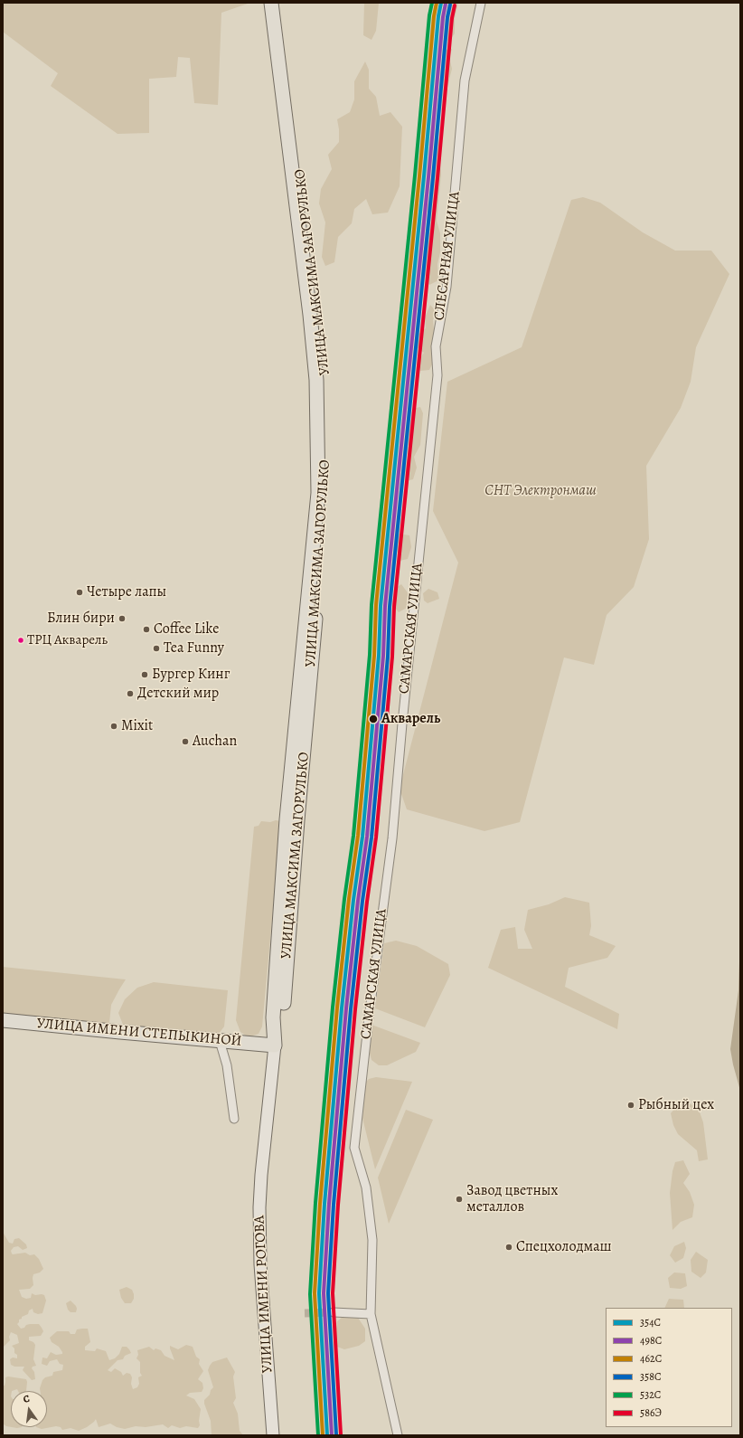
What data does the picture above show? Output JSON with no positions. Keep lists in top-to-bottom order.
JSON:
{
  "streets": {
    "main road": ["УЛИЦА МАКСИМА ЗАГОРУЛЬКО", "УЛИЦА ИМЕНИ СТЕПЫКИНОЙ", "УЛИЦА ИМЕНИ РОГОВА"],
    "street": ["СЛЕСАРНАЯ УЛИЦА", "САМАРСКАЯ УЛИЦА"]
  },
  "crossings": [
    ["СЛЕСАРНАЯ УЛИЦА", "САМАРСКАЯ УЛИЦА"],
    ["УЛИЦА МАКСИМА ЗАГОРУЛЬКО", "УЛИЦА ИМЕНИ СТЕПЫКИНОЙ"],
    ["УЛИЦА МАКСИМА ЗАГОРУЛЬКО", "УЛИЦА ИМЕНИ РОГОВА"],
    ["УЛИЦА ИМЕНИ СТЕПЫКИНОЙ", "УЛИЦА ИМЕНИ РОГОВА"]
  ],
  "parks": ["СНТ Электронмаш"],
  "places": [
    "Четыре лапы",
    "Блин бири",
    "Coffee Like",
    "ТРЦ Акварель",
    "Tea Funny",
    "Бургер Кинг",
    "Детский мир",
    "Акварель",
    "Mixit",
    "Auchan",
    "Рыбный цех",
    "Завод цветных металлов",
    "Спецхолодмаш"
  ],
  "lines": [
    "transit line 354С",
    "transit line 462С",
    "transit line 532С",
    "transit line 498С",
    "transit line 358С",
    "transit line 586Э"
  ],
  "legend": [
    "354С",
    "498С",
    "462С",
    "358С",
    "532С",
    "586Э"
  ],
  "north": "top"
}
